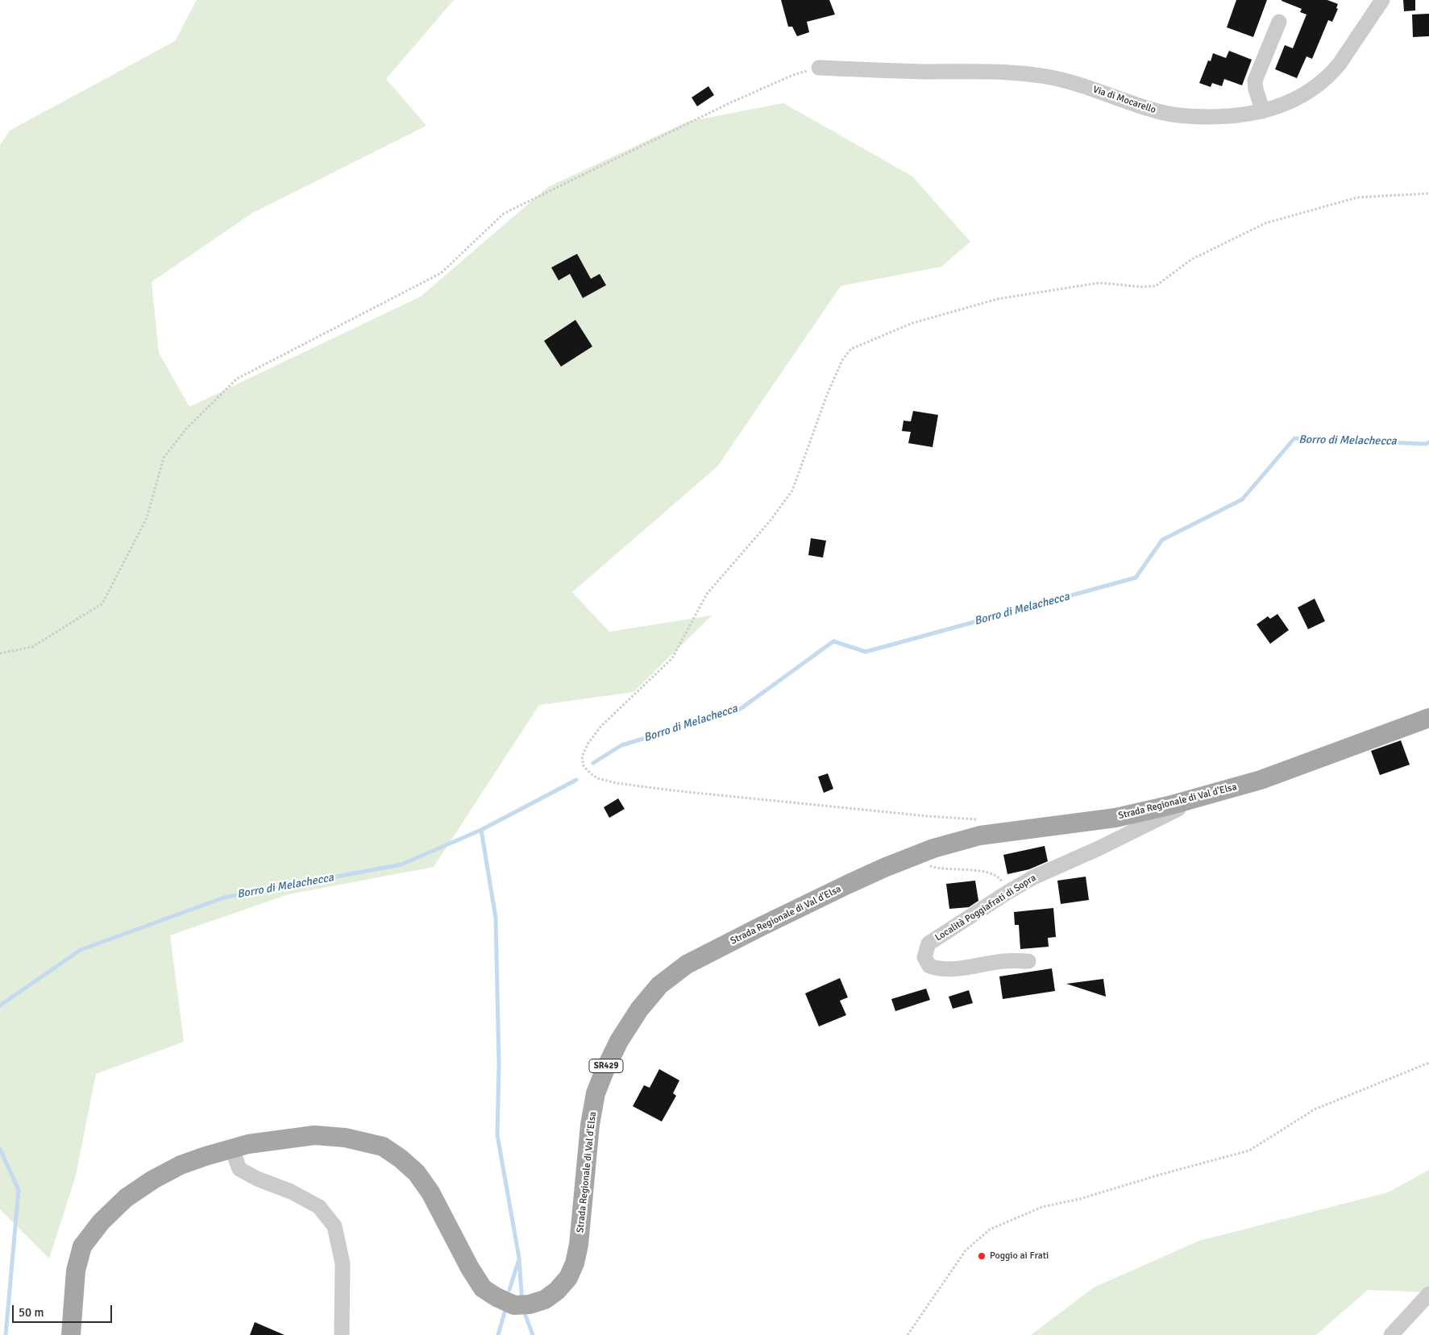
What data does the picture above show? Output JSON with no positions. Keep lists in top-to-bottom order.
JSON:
{
  "streets": {
    "main road": ["Strada Regionale di Val d'Elsa", "SR429"],
    "street": ["Via di Mocarello", "Località Poggiafrati di Sopra"]
  },
  "crossings": [
    ["Strada Regionale di Val d'Elsa", "Località Poggiafrati di Sopra"]
  ],
  "water": ["Borro di Melachecca"],
  "places": ["Poggio ai Frati"],
  "scale_bar": "50 m"
}
